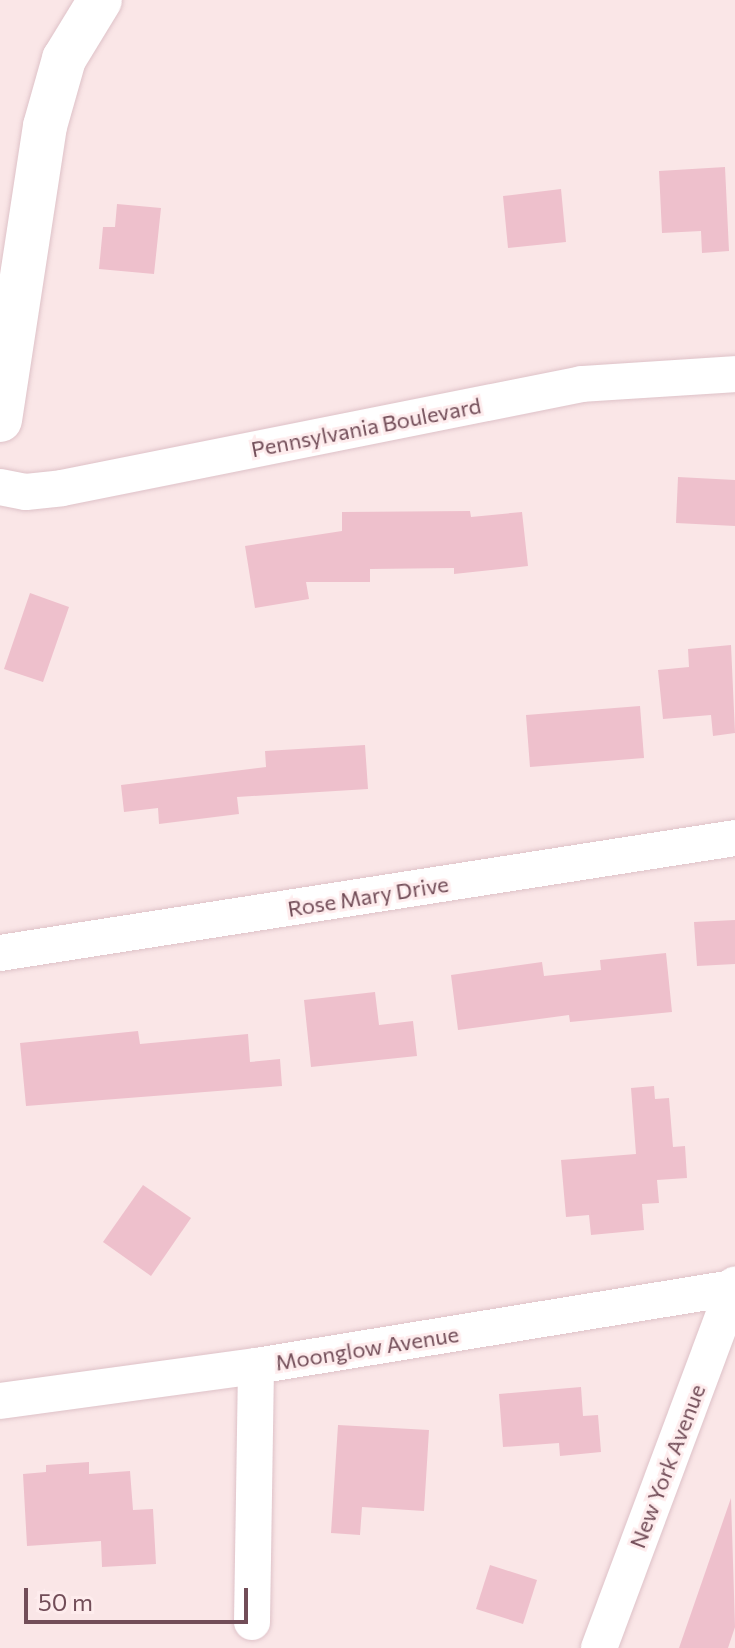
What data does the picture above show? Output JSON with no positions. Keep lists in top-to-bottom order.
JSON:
{
  "streets": {
    "street": [
      "Pennsylvania Boulevard",
      "Rose Mary Drive",
      "Moonglow Avenue",
      "New York Avenue"
    ]
  },
  "crossings": [
    ["Moonglow Avenue", "New York Avenue"]
  ],
  "scale_bar": "50 m"
}
